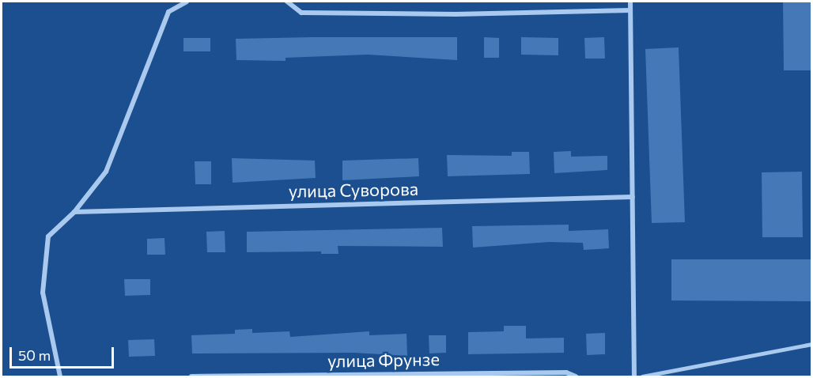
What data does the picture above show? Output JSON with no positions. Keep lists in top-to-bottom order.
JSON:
{
  "streets": {
    "street": ["улица Суворова", "улица Фрунзе"]
  },
  "scale_bar": "50 m"
}
